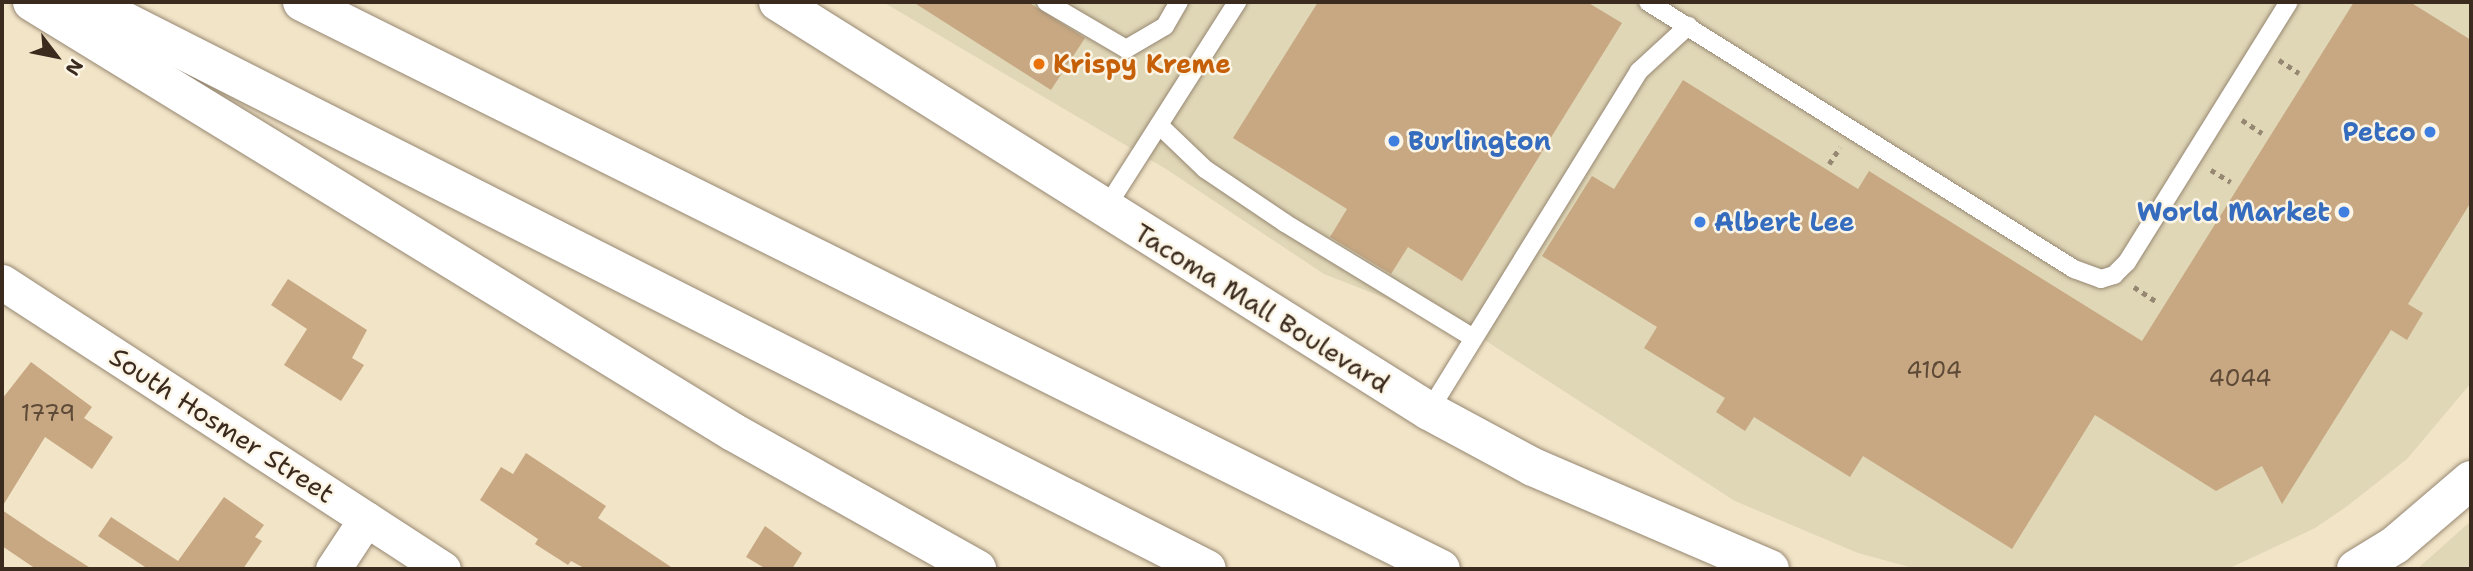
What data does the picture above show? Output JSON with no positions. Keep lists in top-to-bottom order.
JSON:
{
  "streets": {
    "main road": ["Tacoma Mall Boulevard"],
    "street": ["South Hosmer Street"]
  },
  "places": [
    "Krispy Kreme",
    "Petco",
    "Burlington",
    "World Market",
    "Albert Lee"
  ],
  "house_numbers": ["4104", "4044", "1779"],
  "north": "bottom right"
}
